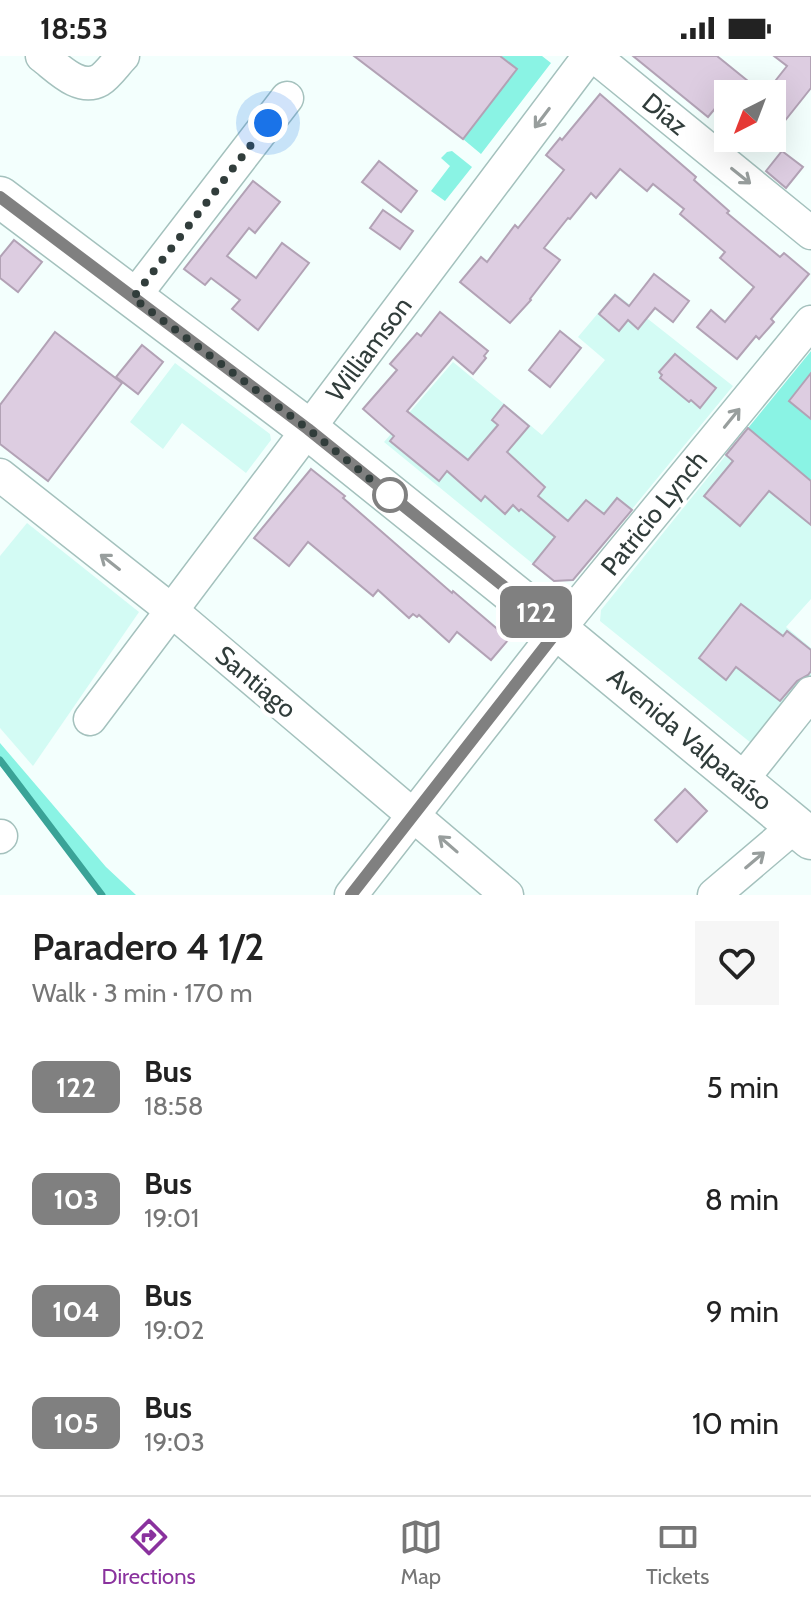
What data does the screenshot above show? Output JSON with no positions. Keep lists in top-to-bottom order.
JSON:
{
  "streets": {
    "main road": ["Avenida Valparaíso"],
    "street": [
      "Díaz",
      "Williamson",
      "Patricio Lynch",
      "Santiago"
    ]
  },
  "crossings": [
    ["Díaz", "Williamson"],
    ["Williamson", "Santiago"],
    ["Williamson", "Avenida Valparaíso"],
    ["Patricio Lynch", "Santiago"],
    ["Patricio Lynch", "Avenida Valparaíso"]
  ],
  "one_way": ["Díaz", "Patricio Lynch", "Santiago"],
  "lines": ["bus line 122"],
  "north": "bottom left",
  "page": {
    "status": "18:53",
    "on_map": "122",
    "heading": ["Paradero 4 1/2", "Walk · 3 min · 170 m"],
    "list": [
      {
        "mark": "122",
        "name": "Bus",
        "note": "18:58",
        "value": "5 min"
      },
      {
        "mark": "103",
        "name": "Bus",
        "note": "19:01",
        "value": "8 min"
      },
      {
        "mark": "104",
        "name": "Bus",
        "note": "19:02",
        "value": "9 min"
      },
      {
        "mark": "105",
        "name": "Bus",
        "note": "19:03",
        "value": "10 min"
      }
    ],
    "tabs": ["Directions", "Map", "Tickets"]
  }
}
